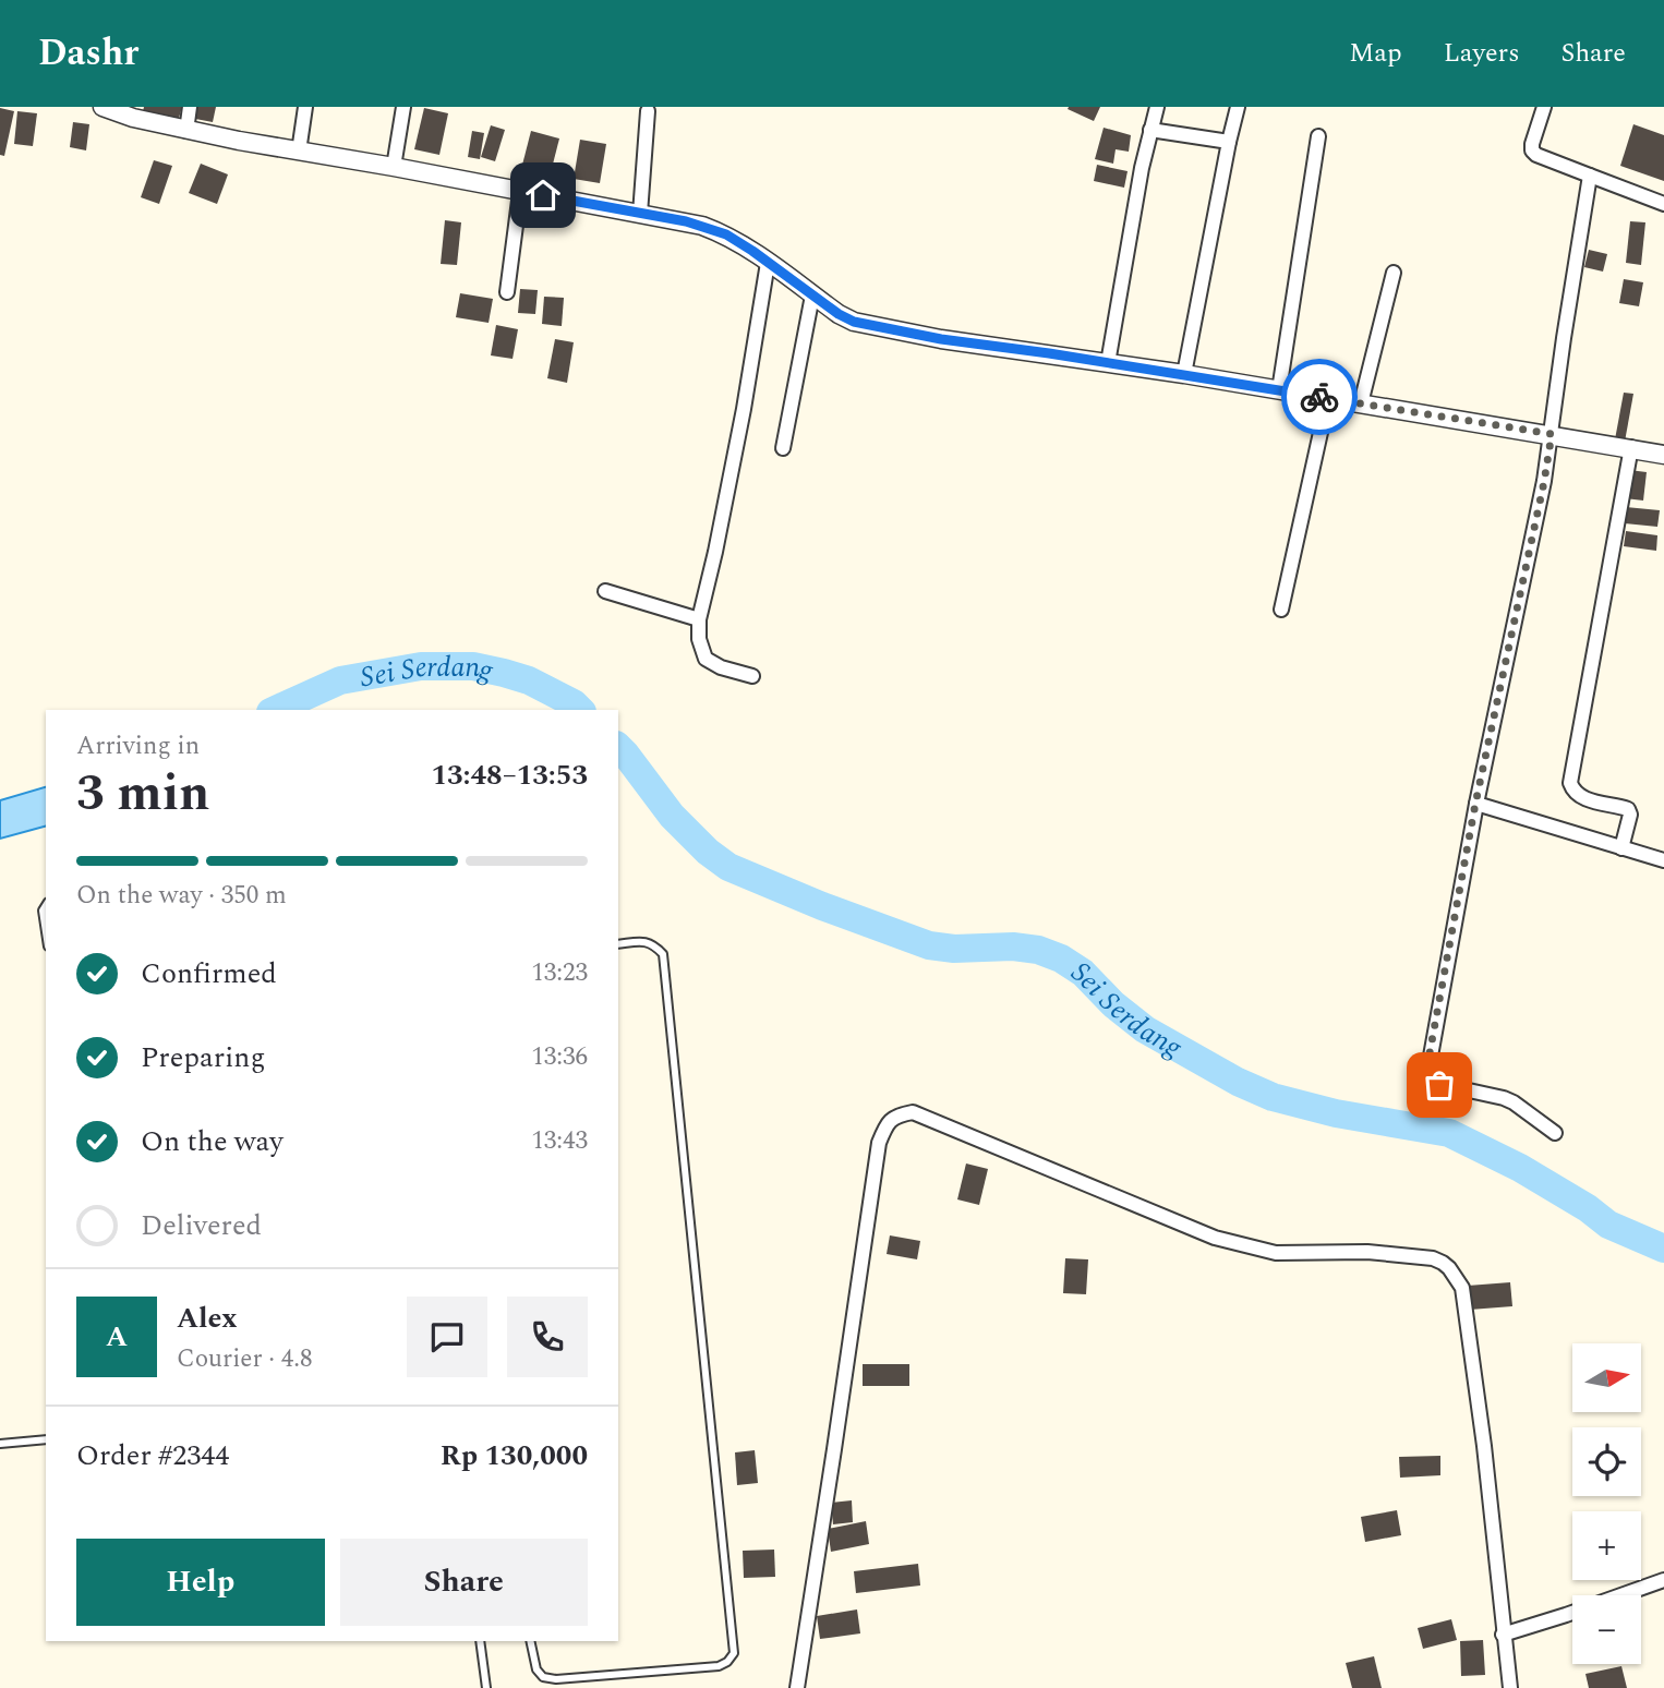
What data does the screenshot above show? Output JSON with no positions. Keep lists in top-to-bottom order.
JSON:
{
  "water": ["Sei Serdang"],
  "north": "right",
  "page": {
    "header": "Dashr",
    "nav": ["Map", "Layers", "Share"],
    "heading": ["3 min", "Arriving in", "13:48–13:53"],
    "panel": [
      "Alex",
      "Courier · 4.8",
      "Order #2344",
      "Rp 130,000"
    ],
    "bar": "On the way · 350 m",
    "list": [
      ["Confirmed", "13:23"],
      ["Preparing", "13:36"],
      ["On the way", "13:43"],
      "Delivered"
    ],
    "round": "A",
    "map_buttons": ["+", "−"],
    "buttons": ["Help", "Share"]
  }
}
